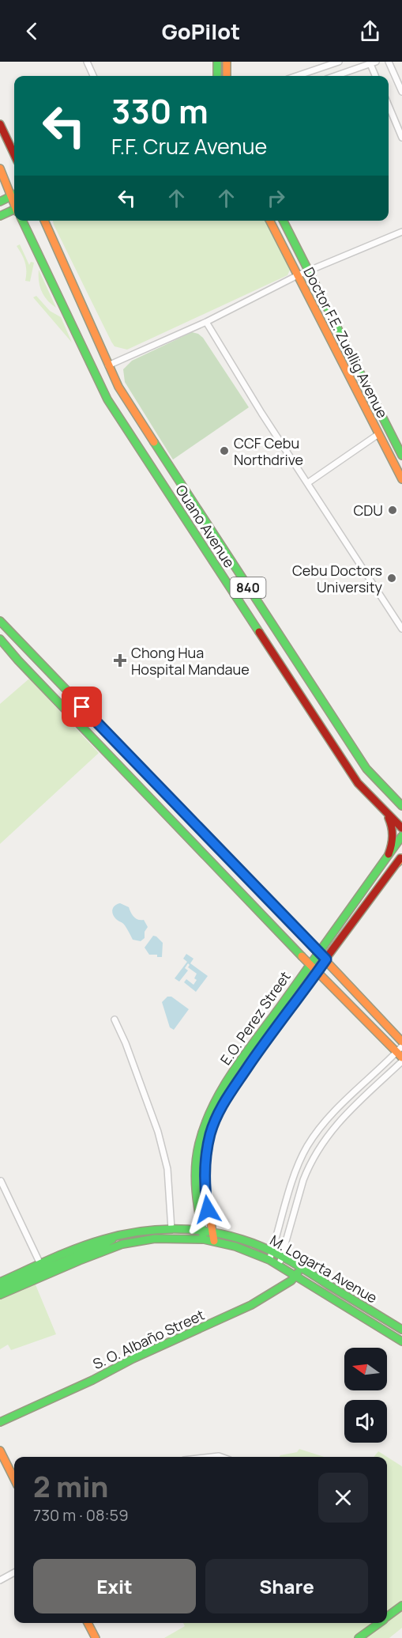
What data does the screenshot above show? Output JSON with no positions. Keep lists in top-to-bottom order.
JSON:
{
  "streets": {
    "main road": [
      "Doctor F.E. Zuellig Avenue",
      "Ouano Avenue",
      "840",
      "E.O. Perez Street",
      "M. Logarta Avenue",
      "S. O. Albaño Street"
    ]
  },
  "crossings": [
    ["E.O. Perez Street", "M. Logarta Avenue"],
    ["M. Logarta Avenue", "S. O. Albaño Street"]
  ],
  "places": {
    "other": ["CCF Cebu Northdrive", "CDU", "Cebu Doctors University"],
    "health": ["Chong Hua Hospital Mandaue"]
  },
  "north": "left",
  "page": {
    "header": "GoPilot",
    "turn": ["330 m", "F.F. Cruz Avenue"],
    "heading": ["2 min", "730 m · 08:59"],
    "buttons": ["Exit", "Share"]
  }
}
